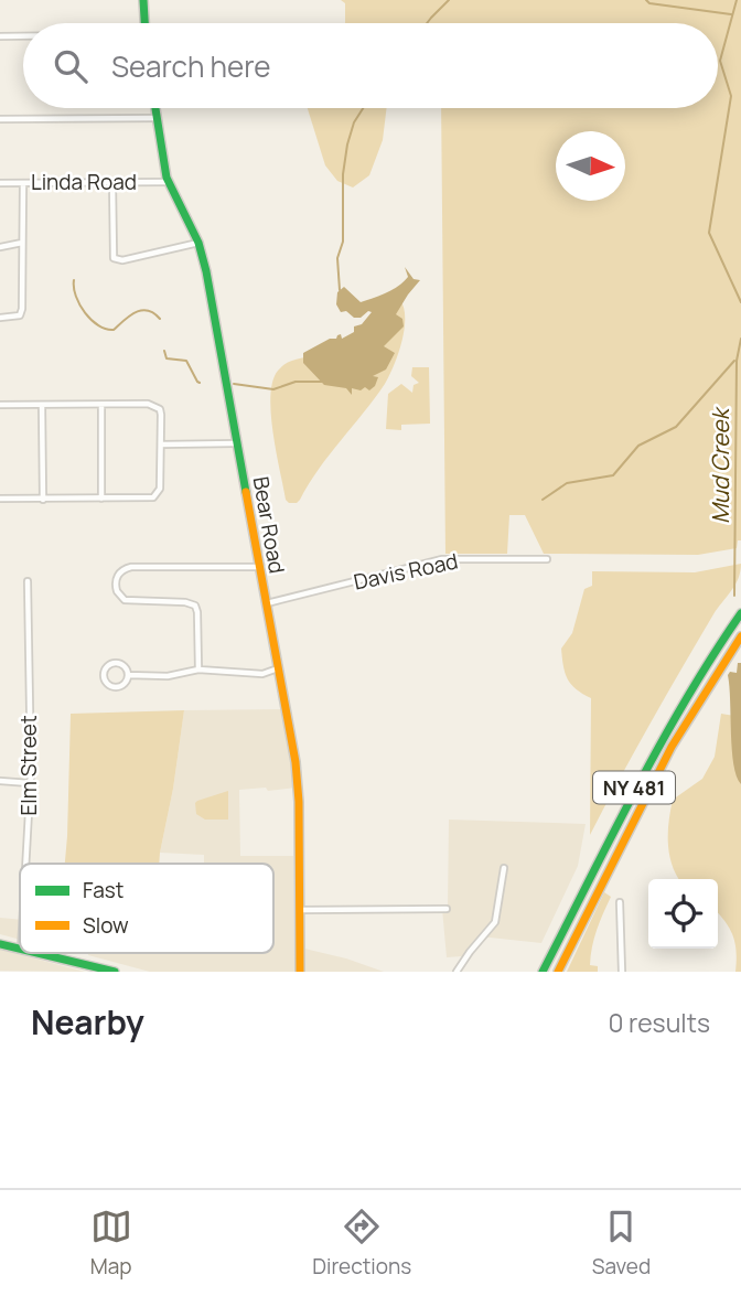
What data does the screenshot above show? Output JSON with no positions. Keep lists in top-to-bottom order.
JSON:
{
  "streets": {
    "main road": ["Bear Road", "NY 481"],
    "street": ["Linda Road", "Davis Road", "Elm Street"]
  },
  "crossings": [
    ["Linda Road", "Bear Road"],
    ["Bear Road", "Davis Road"]
  ],
  "water": ["Mud Creek"],
  "legend": ["Fast", "Slow"],
  "north": "right",
  "page": {
    "search": "Search here",
    "heading": ["Nearby", "0 results"],
    "nav": ["Map", "Directions", "Saved"]
  }
}
